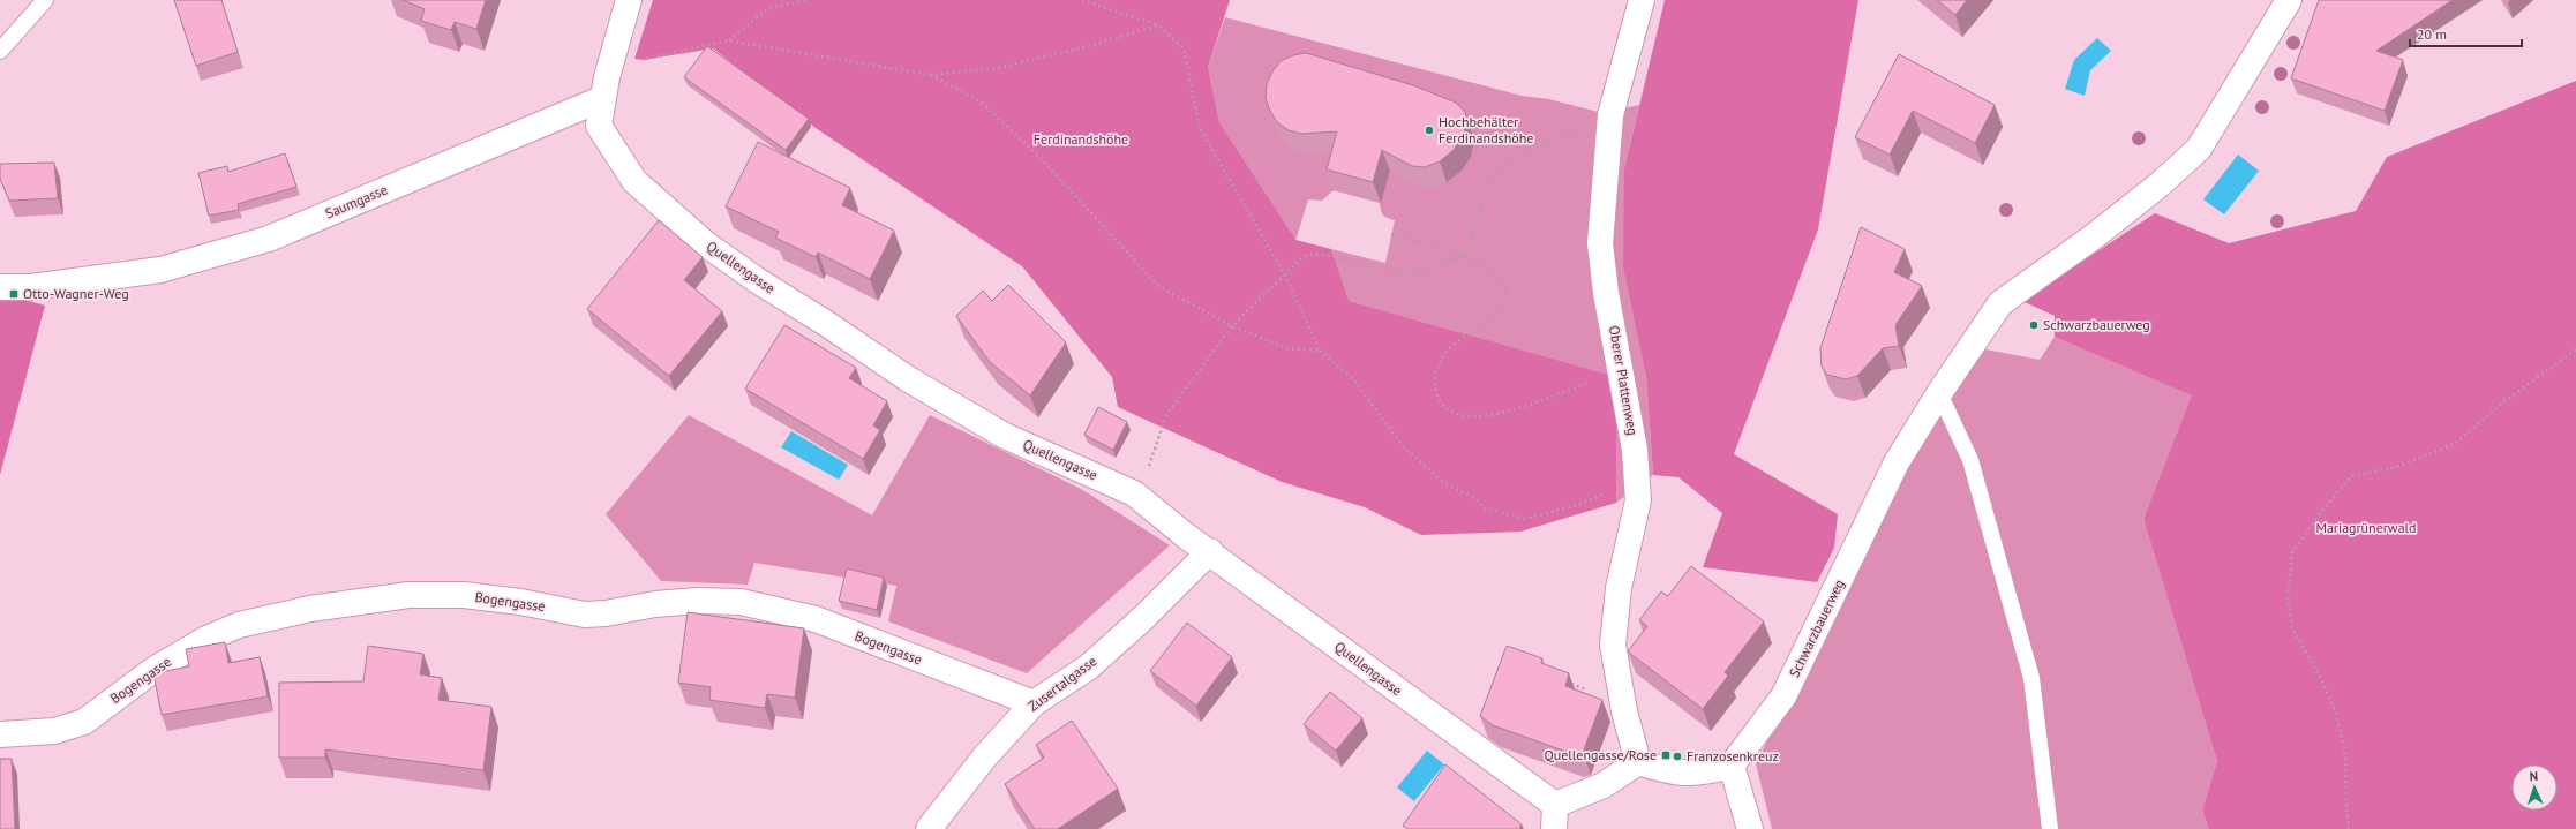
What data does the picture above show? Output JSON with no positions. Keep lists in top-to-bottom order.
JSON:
{
  "streets": {
    "street": [
      "Saumgasse",
      "Quellengasse",
      "Oberer Plattenweg",
      "Bogengasse",
      "Schwarzbauerweg",
      "Zusertalgasse"
    ]
  },
  "crossings": [
    ["Saumgasse", "Quellengasse"],
    ["Quellengasse", "Zusertalgasse"],
    ["Bogengasse", "Zusertalgasse"]
  ],
  "parks": ["Ferdinandshöhe", "Mariagrünerwald"],
  "places": {
    "other": ["Hochbehälter Ferdinandshöhe", "Schwarzbauerweg", "Franzosenkreuz"],
    "transit": ["Otto-Wagner-Weg", "Quellengasse/Rose"]
  },
  "scale_bar": "20 m",
  "north": "top"
}
